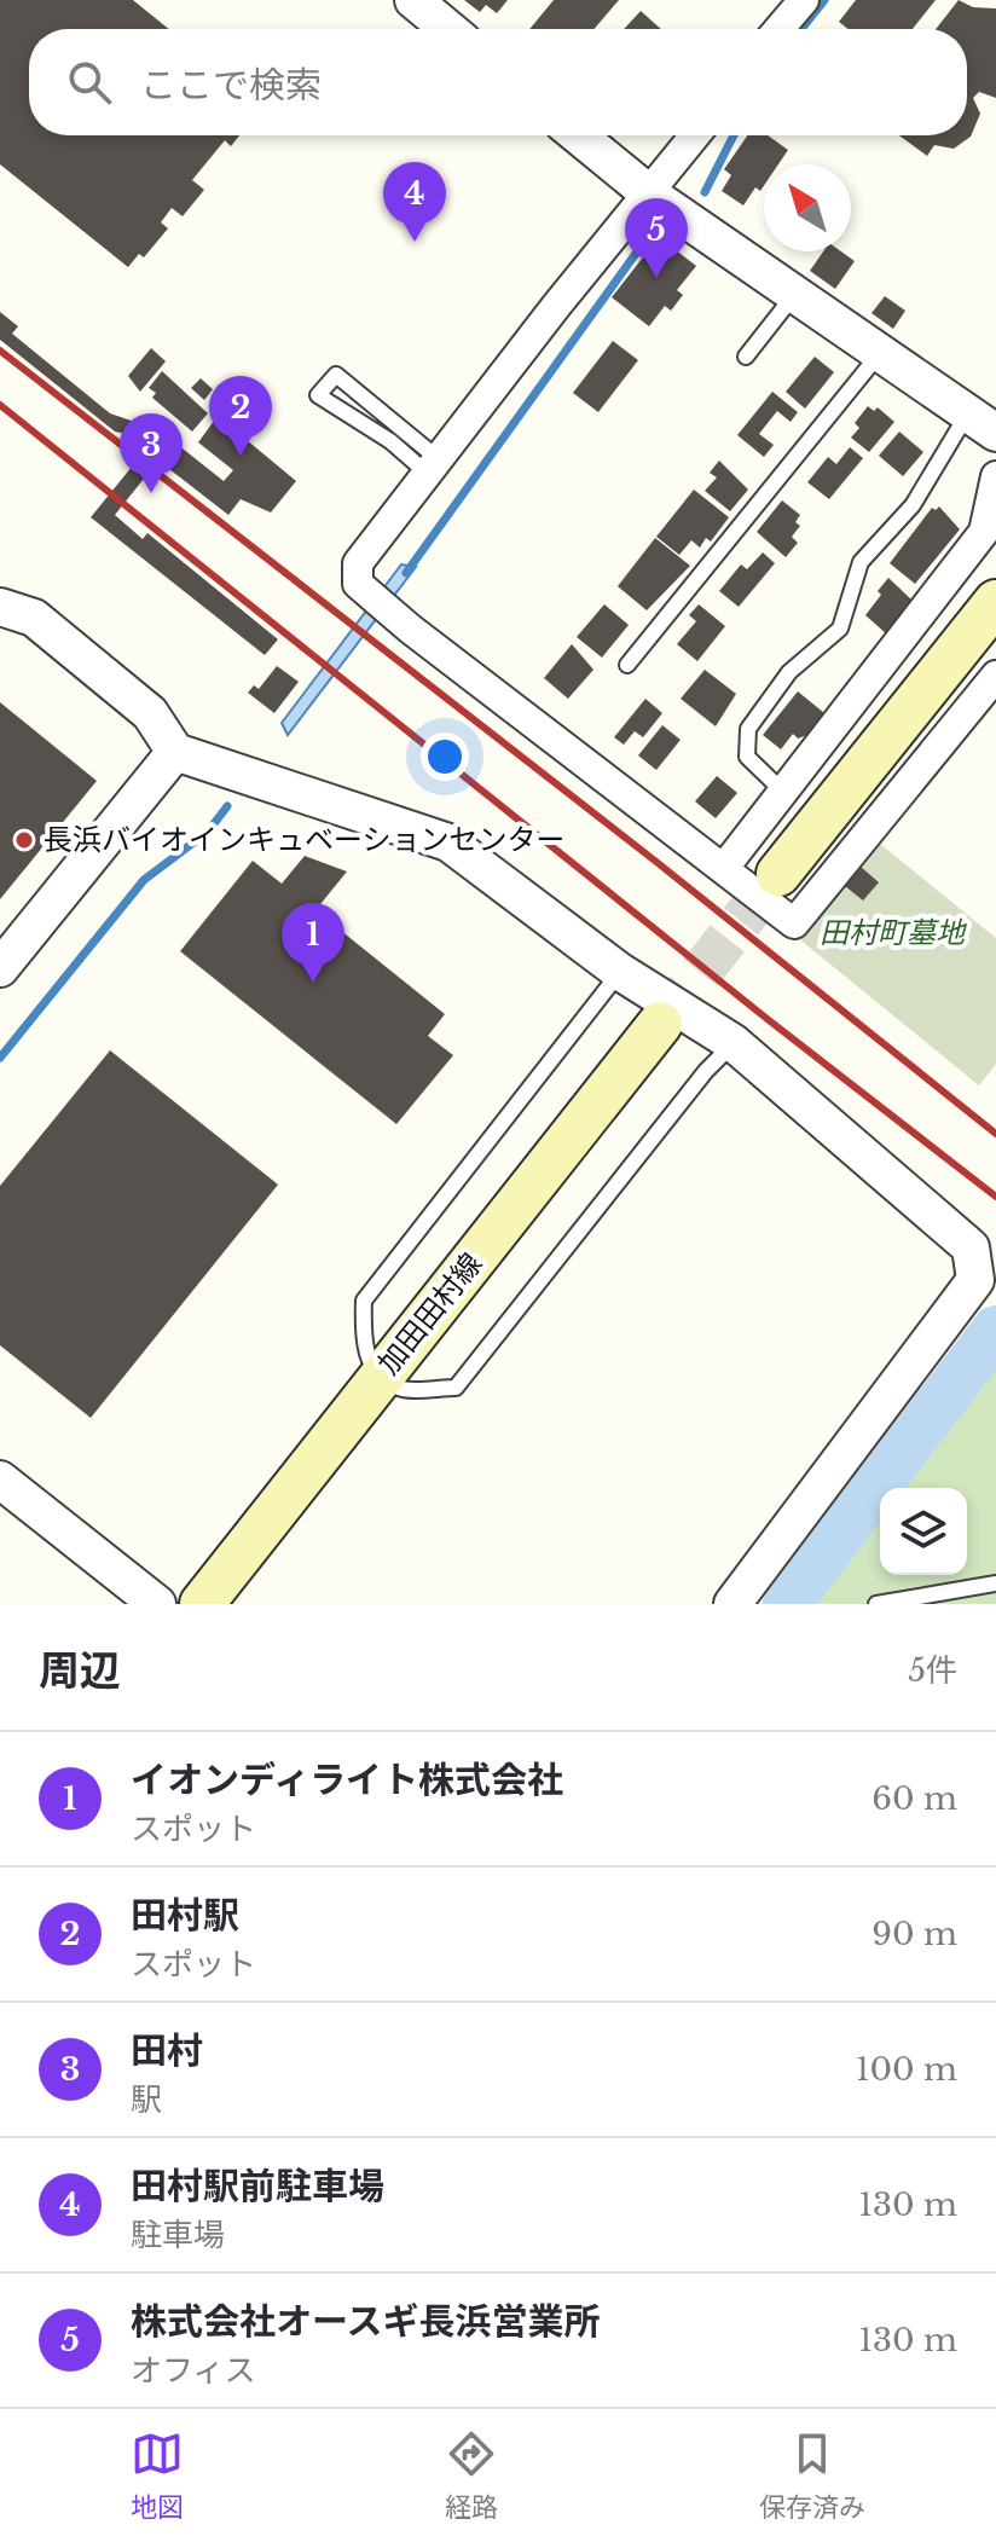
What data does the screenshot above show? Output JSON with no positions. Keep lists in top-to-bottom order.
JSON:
{
  "streets": {
    "main road": ["加田田村線"]
  },
  "parks": ["田村町墓地"],
  "places": ["長浜バイオインキュベーションセンター"],
  "north": "top left",
  "page": {
    "search": "ここで検索",
    "pins": [
      "4",
      "5",
      "2",
      "3",
      "1"
    ],
    "heading": ["周辺", "5件"],
    "list": [
      {
        "mark": "1",
        "name": "イオンディライト株式会社",
        "note": "スポット",
        "value": "60 m"
      },
      {
        "mark": "2",
        "name": "田村駅",
        "note": "スポット",
        "value": "90 m"
      },
      {
        "mark": "3",
        "name": "田村",
        "note": "駅",
        "value": "100 m"
      },
      {
        "mark": "4",
        "name": "田村駅前駐車場",
        "note": "駐車場",
        "value": "130 m"
      },
      {
        "mark": "5",
        "name": "株式会社オースギ長浜営業所",
        "note": "オフィス",
        "value": "130 m"
      }
    ],
    "nav": ["地図", "経路", "保存済み"]
  }
}
